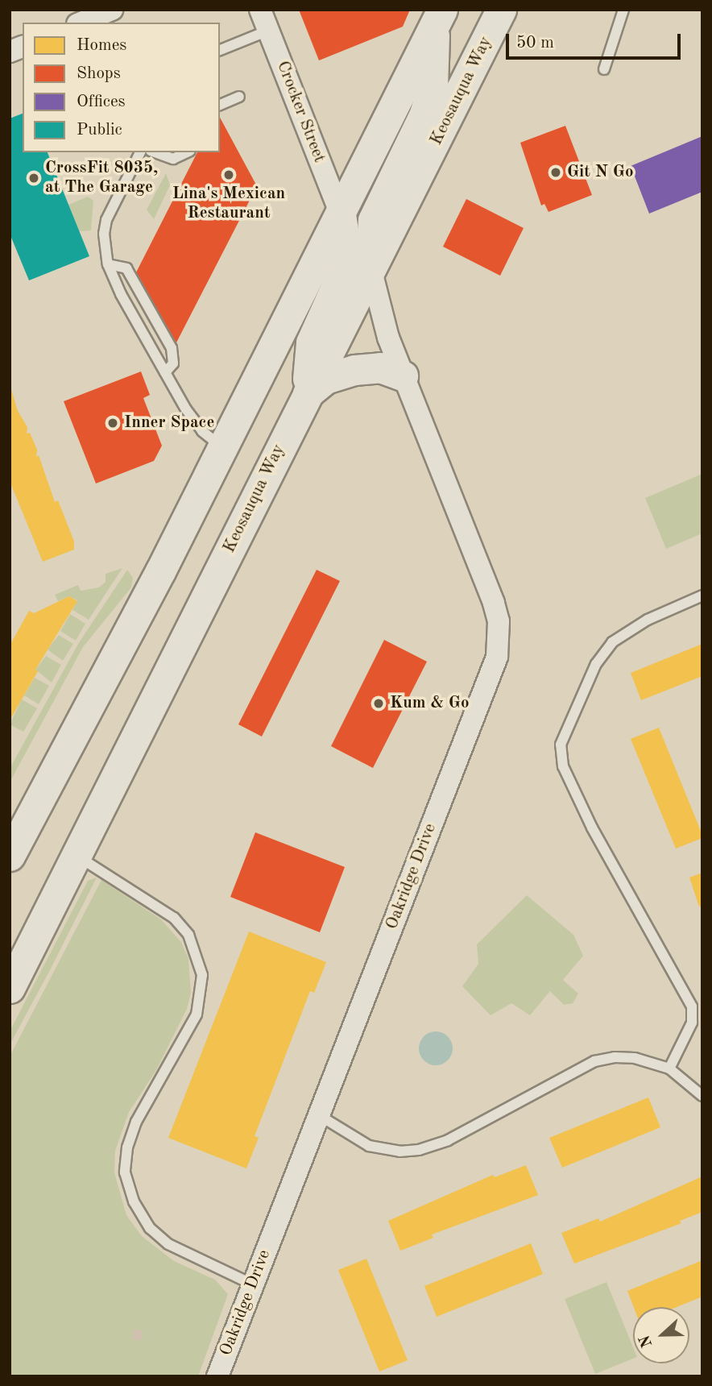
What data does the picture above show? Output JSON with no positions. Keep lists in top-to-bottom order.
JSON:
{
  "streets": {
    "main road": ["Keosauqua Way"],
    "street": ["Crocker Street", "Oakridge Drive"]
  },
  "crossings": [
    ["Keosauqua Way", "Oakridge Drive"]
  ],
  "places": [
    "Git N Go",
    "Lina's Mexican Restaurant",
    "CrossFit 8035, at The Garage",
    "Inner Space",
    "Kum & Go"
  ],
  "legend": [
    "Homes",
    "Shops",
    "Offices",
    "Public"
  ],
  "scale_bar": "50 m",
  "north": "left"
}
